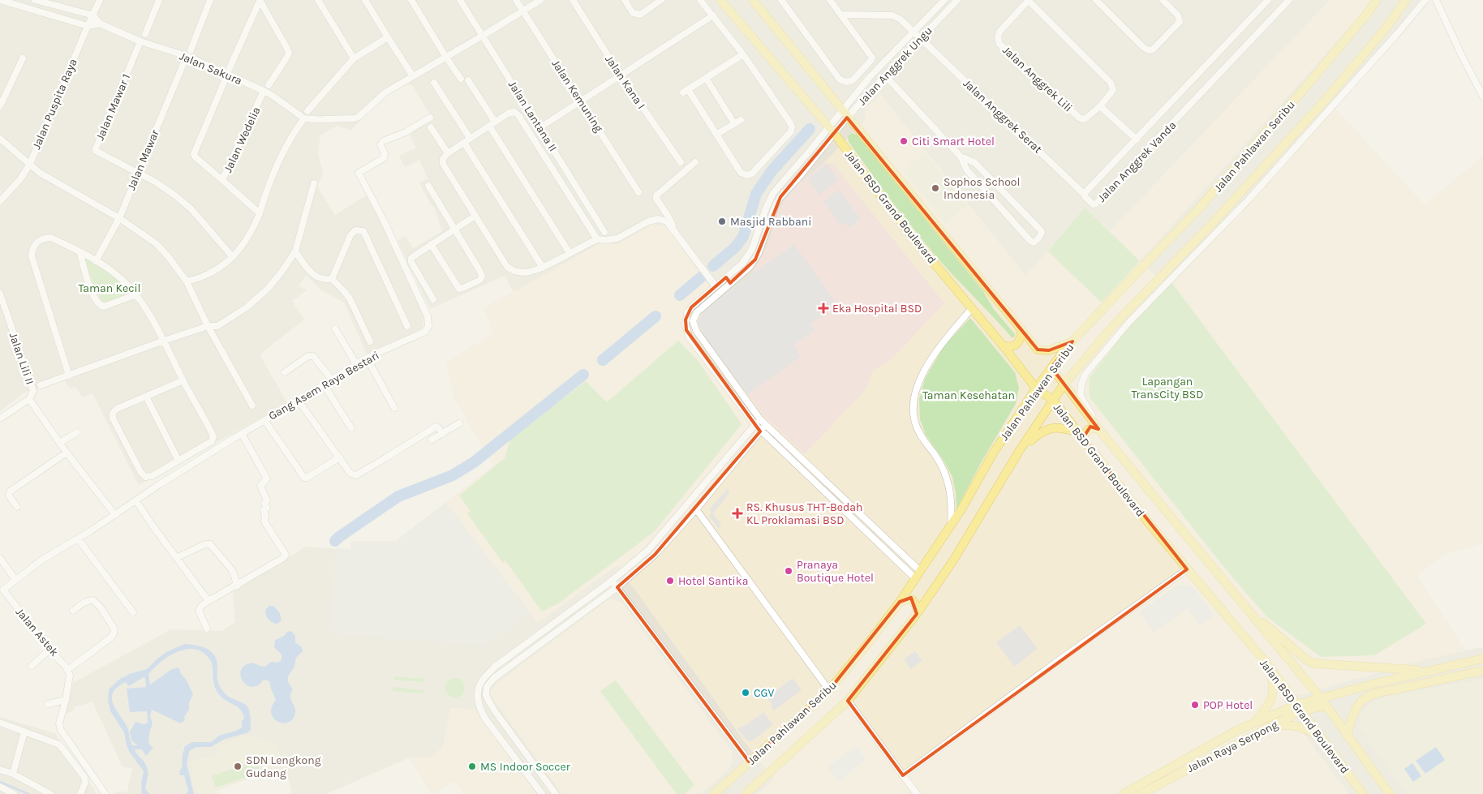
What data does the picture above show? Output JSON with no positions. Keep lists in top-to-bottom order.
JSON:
{
  "streets": {
    "main road": ["Jalan Pahlawan Seribu", "Jalan BSD Grand Boulevard", "Jalan Raya Serpong"],
    "street": [
      "Jalan Anggrek Ungu",
      "Jalan Sakura",
      "Jalan Anggrek Lili",
      "Jalan Kana I",
      "Jalan Kemuning",
      "Jalan Puspita Raya",
      "Jalan Mawar 1",
      "Jalan Lantana II",
      "Jalan Anggrek Serat",
      "Jalan Wedelia",
      "Jalan Mawar",
      "Jalan Anggrek Vanda",
      "Jalan Lili II",
      "Gang Asem Raya Bestari",
      "Jalan Astek"
    ]
  },
  "crossings": [
    ["Jalan Anggrek Ungu", "Jalan Anggrek Serat"],
    ["Jalan Anggrek Ungu", "Jalan BSD Grand Boulevard"],
    ["Jalan Sakura", "Jalan Mawar 1"],
    ["Jalan Sakura", "Jalan Wedelia"],
    ["Jalan Sakura", "Jalan Mawar"],
    ["Jalan Mawar 1", "Jalan Mawar"],
    ["Jalan Anggrek Serat", "Jalan Anggrek Vanda"],
    ["Jalan Pahlawan Seribu", "Jalan BSD Grand Boulevard"],
    ["Jalan BSD Grand Boulevard", "Jalan Raya Serpong"],
    ["Gang Asem Raya Bestari", "Jalan Astek"]
  ],
  "parks": ["Taman Kecil", "Lapangan TransCity BSD", "Taman Kesehatan"],
  "places": {
    "other": [
      "Citi Smart Hotel",
      "Sophos School Indonesia",
      "Masjid Rabbani",
      "Pranaya Boutique Hotel",
      "Hotel Santika",
      "CGV",
      "POP Hotel",
      "SDN Lengkong Gudang",
      "MS Indoor Soccer"
    ],
    "health": ["Eka Hospital BSD", "RS. Khusus THT-Bedah KL Proklamasi BSD"]
  }
}
